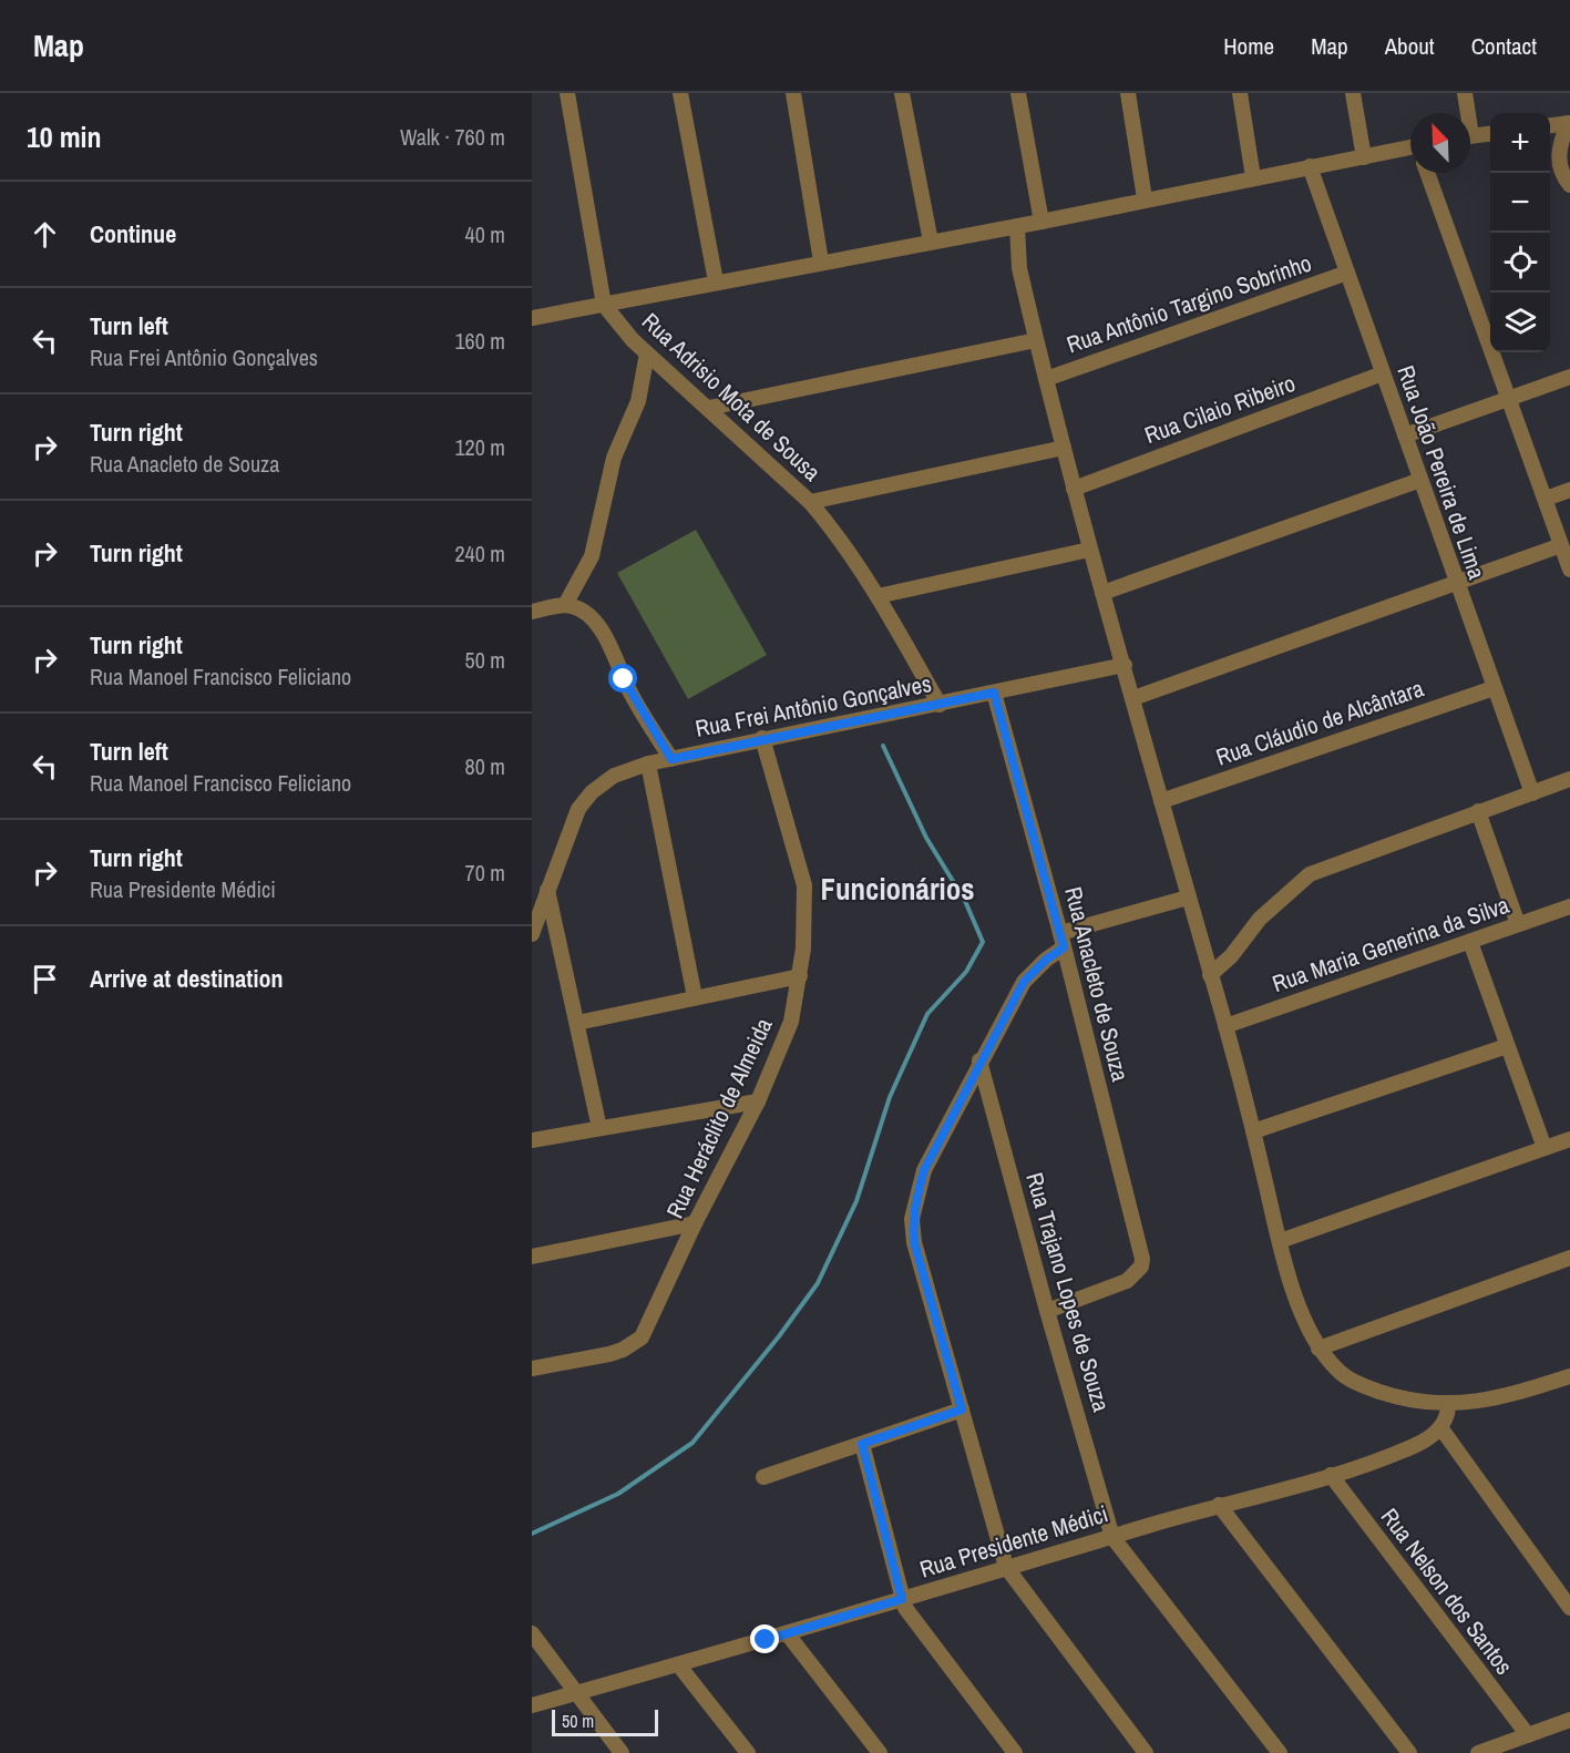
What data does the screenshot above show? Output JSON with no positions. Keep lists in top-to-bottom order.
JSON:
{
  "streets": {
    "street": [
      "Rua Antônio Targino Sobrinho",
      "Rua Adrisio Mota de Sousa",
      "Rua Cilaio Ribeiro",
      "Rua João Pereira de Lima",
      "Rua Frei Antônio Gonçalves",
      "Rua Cláudio de Alcântara",
      "Rua Maria Generina da Silva",
      "Rua Anacleto de Souza",
      "Rua Heráclito de Almeida",
      "Rua Trajano Lopes de Souza",
      "Rua Presidente Médici",
      "Rua Nelson dos Santos"
    ]
  },
  "crossings": [
    ["Rua Antônio Targino Sobrinho", "Rua João Pereira de Lima"],
    ["Rua Adrisio Mota de Sousa", "Rua Frei Antônio Gonçalves"],
    ["Rua Cilaio Ribeiro", "Rua João Pereira de Lima"],
    ["Rua João Pereira de Lima", "Rua Cláudio de Alcântara"],
    ["Rua Frei Antônio Gonçalves", "Rua Anacleto de Souza"],
    ["Rua Frei Antônio Gonçalves", "Rua Heráclito de Almeida"],
    ["Rua Anacleto de Souza", "Rua Trajano Lopes de Souza"],
    ["Rua Trajano Lopes de Souza", "Rua Presidente Médici"],
    ["Rua Presidente Médici", "Rua Nelson dos Santos"]
  ],
  "districts": ["Funcionários"],
  "scale_bar": "50 m",
  "north": "top left",
  "page": {
    "header": "Map",
    "nav": [
      "Home",
      "Map",
      "About",
      "Contact"
    ],
    "heading": ["10 min", "Walk · 760 m"],
    "map_buttons": ["+", "−"],
    "list": [
      ["Continue", "40 m"],
      ["Turn left", "Rua Frei Antônio Gonçalves", "160 m"],
      ["Turn right", "Rua Anacleto de Souza", "120 m"],
      ["Turn right", "240 m"],
      ["Turn right", "Rua Manoel Francisco Feliciano", "50 m"],
      ["Turn left", "Rua Manoel Francisco Feliciano", "80 m"],
      ["Turn right", "Rua Presidente Médici", "70 m"],
      "Arrive at destination"
    ],
    "scale": "50 m"
  }
}
